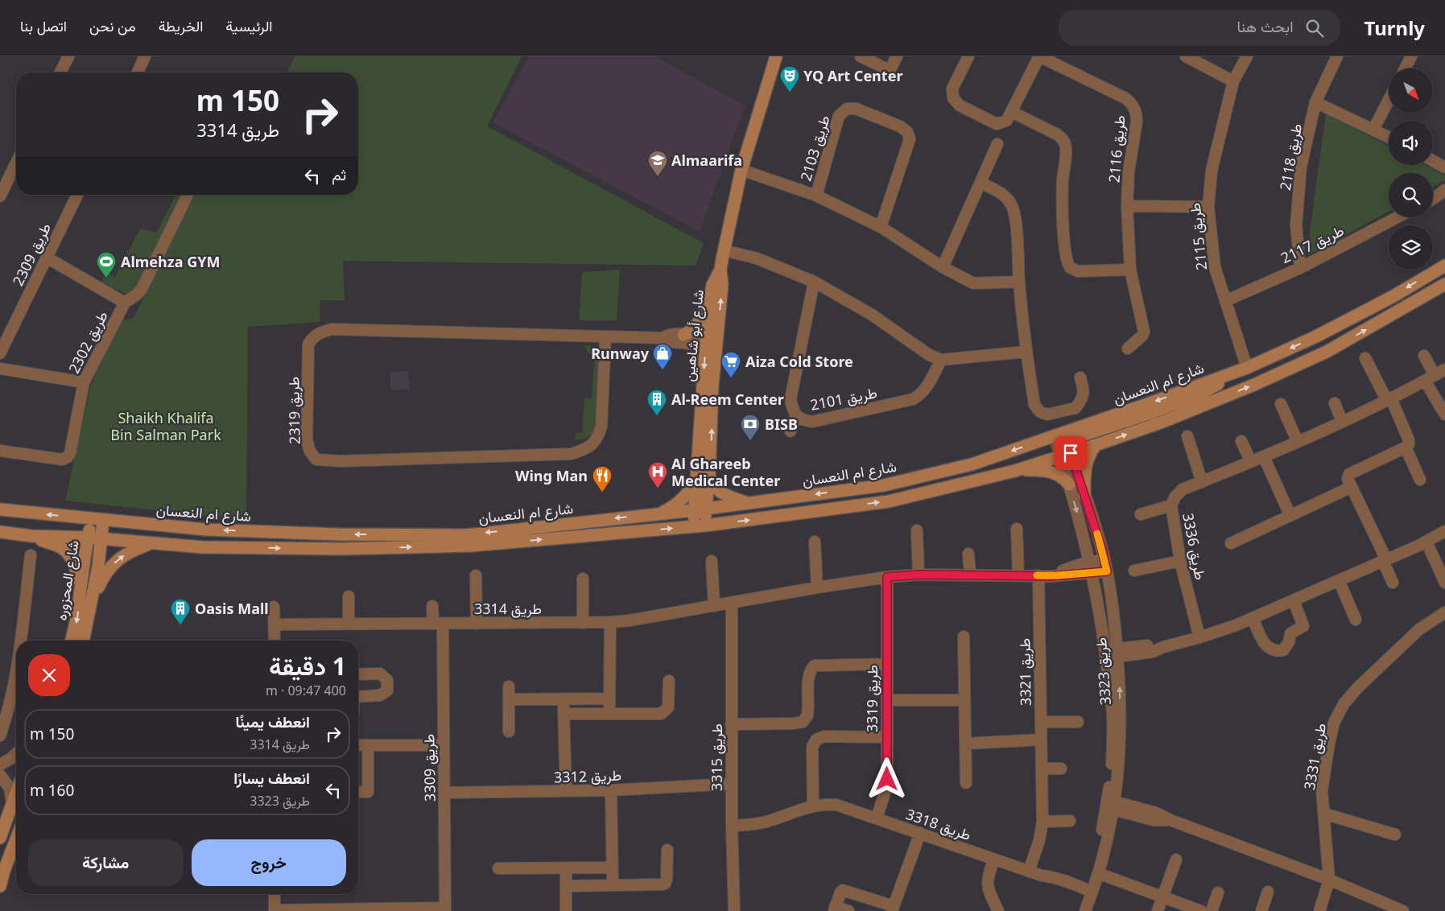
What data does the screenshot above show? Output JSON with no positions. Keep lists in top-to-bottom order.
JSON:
{
  "streets": {
    "main road": ["شارع أبو شاهين", "شارع ام النعسان", "شارع المحزوره"],
    "street": [
      "طريق 2103",
      "طريق 2116",
      "طريق 2118",
      "طريق 2115",
      "طريق 2117",
      "طريق 2309",
      "طريق 2302",
      "طريق 2101",
      "طريق 2319",
      "طريق 3336",
      "طريق 3314",
      "طريق 3323",
      "طريق 3321",
      "طريق 3319",
      "طريق 3331",
      "طريق 3315",
      "طريق 3309",
      "طريق 3312",
      "طريق 3318"
    ]
  },
  "crossings": [
    ["طريق 2103", "شارع أبو شاهين"],
    ["طريق 2118", "طريق 2117"],
    ["طريق 2115", "طريق 2117"],
    ["طريق 2115", "شارع ام النعسان"],
    ["شارع أبو شاهين", "شارع ام النعسان"],
    ["شارع أبو شاهين", "طريق 2319"],
    ["شارع ام النعسان", "شارع المحزوره"],
    ["شارع ام النعسان", "طريق 3323"],
    ["طريق 3314", "طريق 3323"],
    ["طريق 3314", "طريق 3321"],
    ["طريق 3314", "طريق 3319"],
    ["طريق 3314", "طريق 3315"],
    ["طريق 3314", "طريق 3309"],
    ["طريق 3323", "طريق 3318"],
    ["طريق 3321", "طريق 3318"],
    ["طريق 3319", "طريق 3318"],
    ["طريق 3315", "طريق 3312"],
    ["طريق 3315", "طريق 3318"],
    ["طريق 3309", "طريق 3312"]
  ],
  "parks": ["Shaikh Khalifa Bin Salman Park"],
  "places": {
    "theatre": ["YQ Art Center"],
    "school or university": ["Almaarifa"],
    "sports": ["Almehza GYM"],
    "shop": ["Runway"],
    "supermarket": ["Aiza Cold Store"],
    "building": ["Al-Reem Center", "Oasis Mall"],
    "bank": ["BISB"],
    "hospital": ["Al Ghareeb Medical Center"],
    "restaurant": ["Wing Man"]
  },
  "north": "bottom right",
  "page": {
    "header": "Turnly",
    "search": "ابحث هنا",
    "nav": [
      "الرئيسية",
      "الخريطة",
      "من نحن",
      "اتصل بنا"
    ],
    "turn": ["150 m", "طريق 3314"],
    "then": "ثم",
    "heading": ["1 دقيقة", "400 m · 09:47"],
    "list": [
      {
        "name": "انعطف يمينًا",
        "note": "طريق 3314",
        "value": "150 m"
      },
      {
        "name": "انعطف يسارًا",
        "note": "طريق 3323",
        "value": "160 m"
      }
    ],
    "buttons": ["خروج", "مشاركة"]
  }
}
